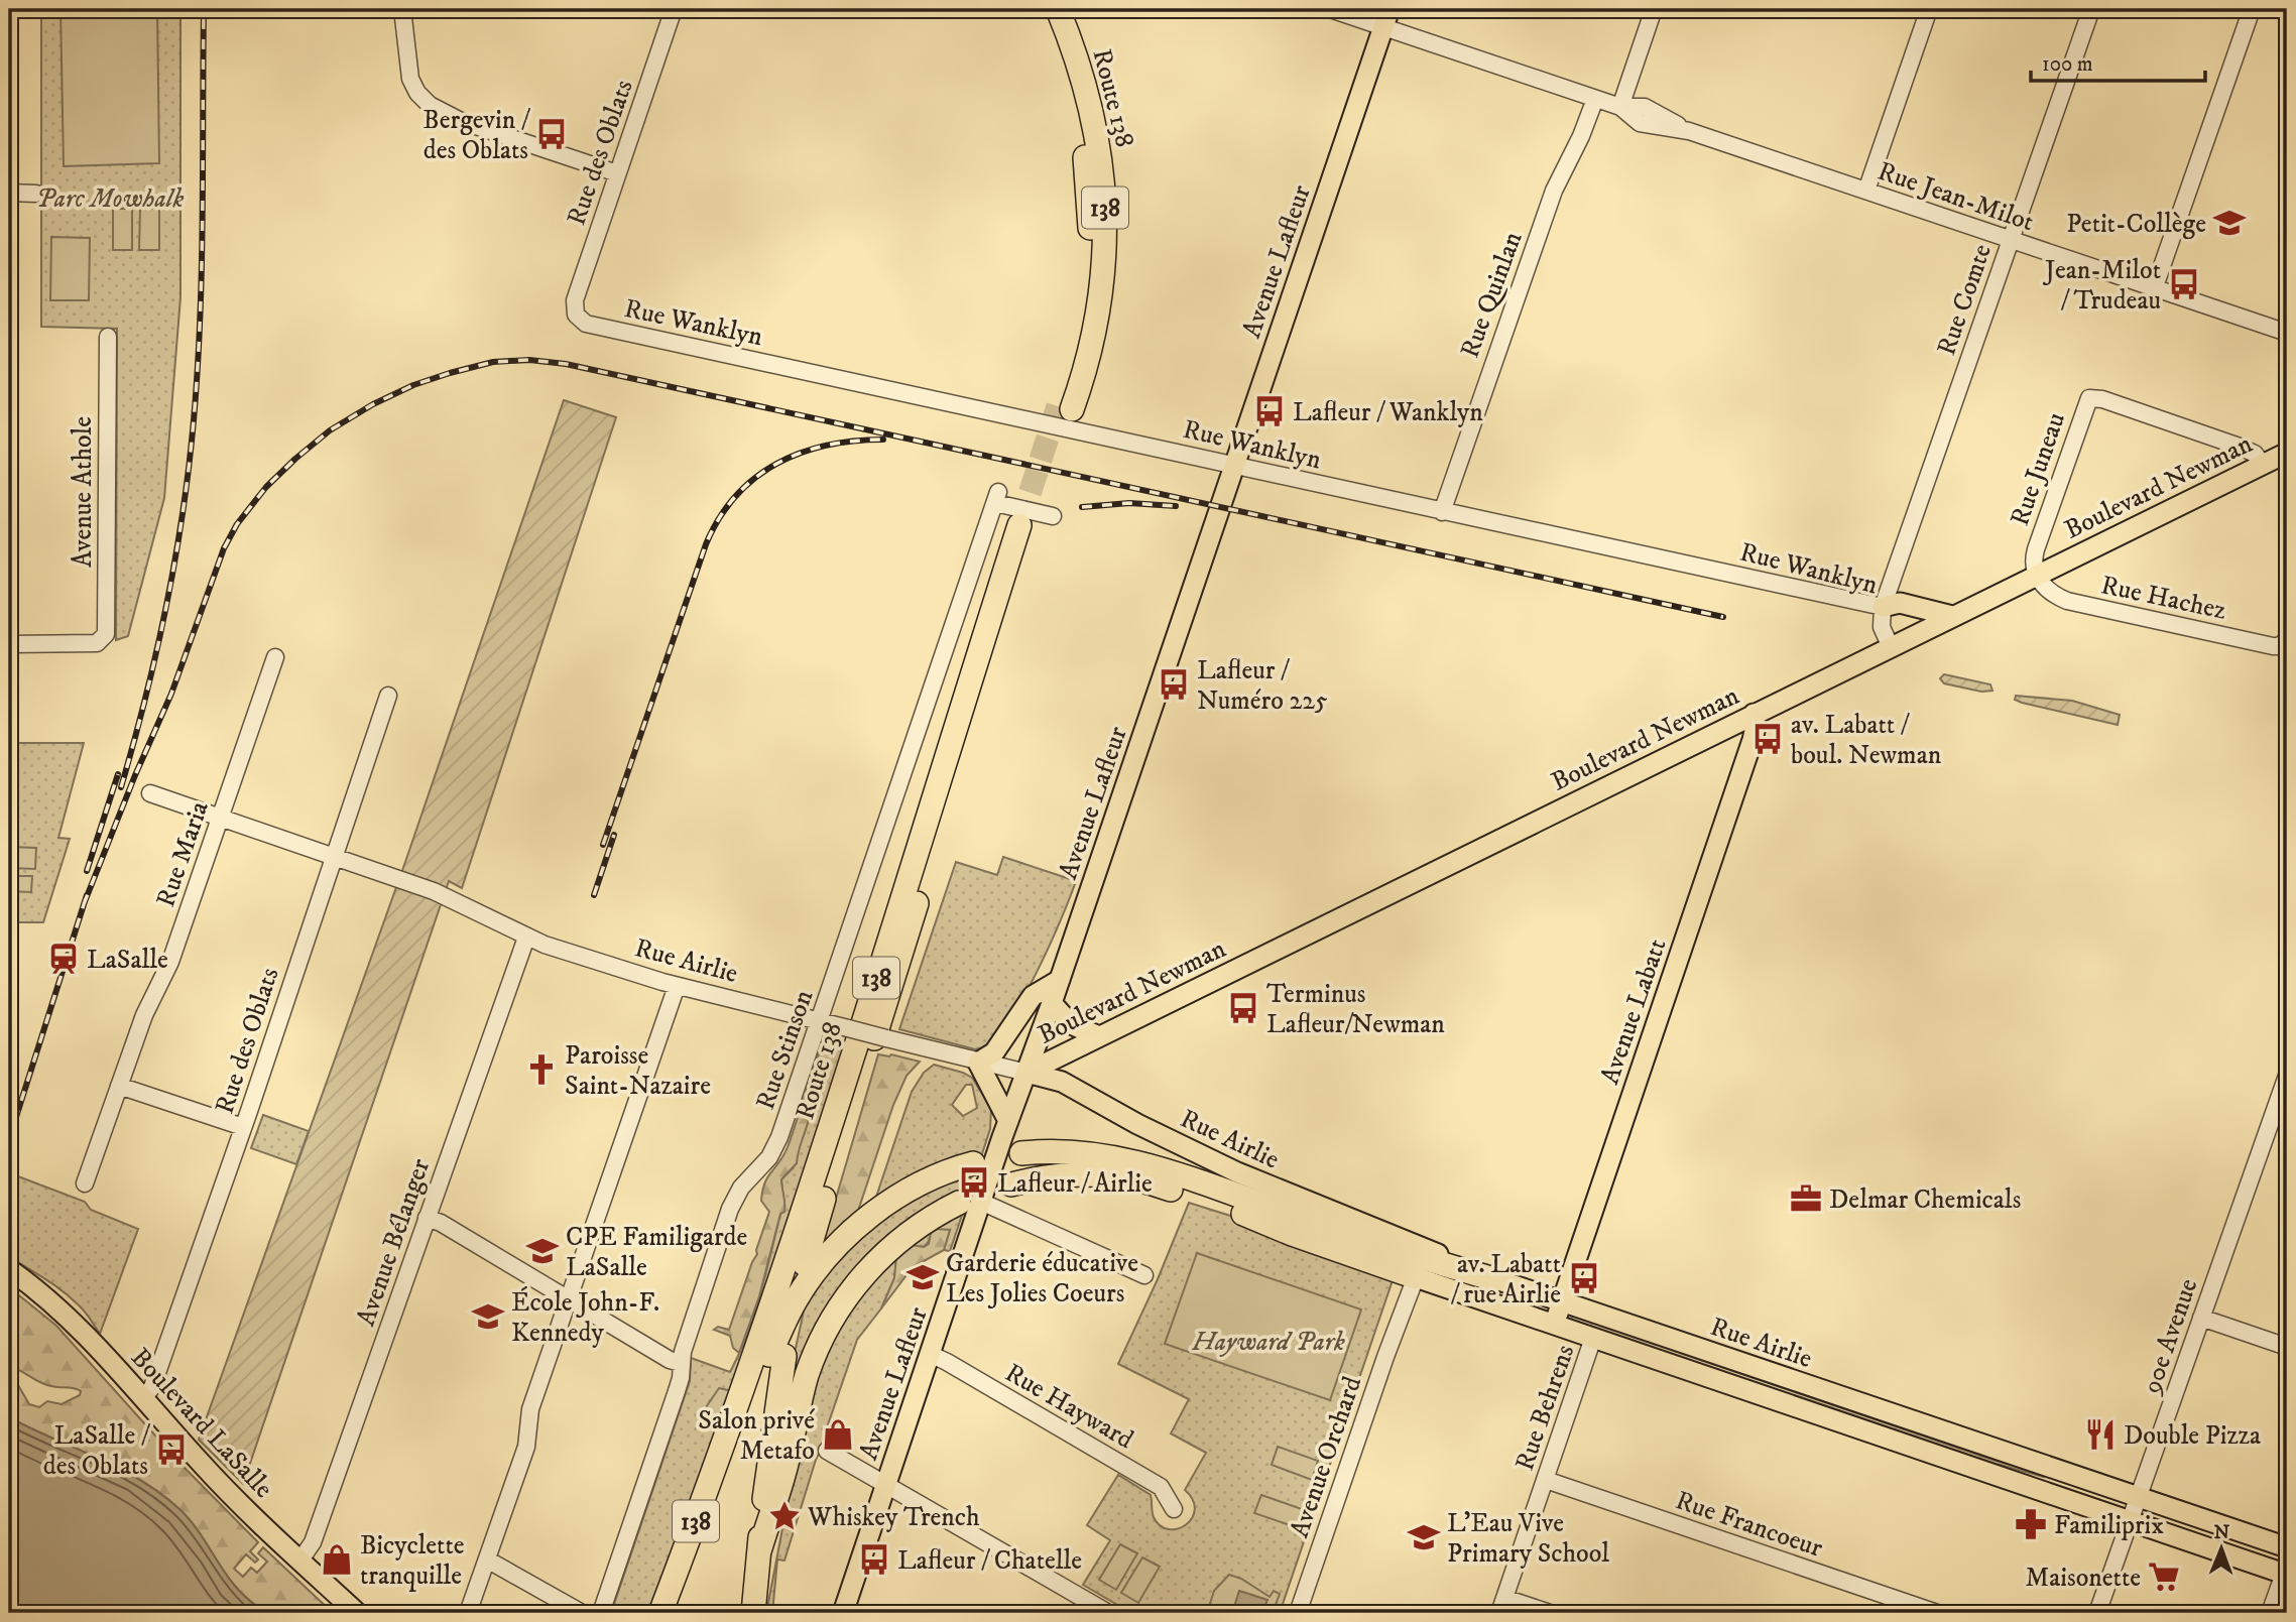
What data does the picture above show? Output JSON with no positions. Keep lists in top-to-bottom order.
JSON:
{
  "streets": {
    "highway": ["Route 138", "138"],
    "main road": [
      "Avenue Lafleur",
      "Boulevard Newman",
      "Rue Airlie",
      "Avenue Labatt",
      "Boulevard LaSalle"
    ],
    "street": [
      "Rue des Oblats",
      "Rue Jean-Milot",
      "Rue Quinlan",
      "Rue Comte",
      "Rue Wanklyn",
      "Rue Juneau",
      "Avenue Athole",
      "Rue Hachez",
      "Rue Maria",
      "Rue Stinson",
      "Avenue Bélanger",
      "90e Avenue",
      "Rue Hayward",
      "Rue Behrens",
      "Avenue Orchard",
      "Rue Francoeur"
    ]
  },
  "crossings": [
    ["Route 138", "138"],
    ["Route 138", "Rue Stinson"],
    ["Rue des Oblats", "Rue Wanklyn"],
    ["Rue des Oblats", "Rue Airlie"],
    ["Rue des Oblats", "Boulevard LaSalle"],
    ["Rue Jean-Milot", "Avenue Lafleur"],
    ["Rue Jean-Milot", "Rue Quinlan"],
    ["Rue Jean-Milot", "Rue Comte"],
    ["Avenue Lafleur", "Rue Wanklyn"],
    ["Avenue Lafleur", "Boulevard Newman"],
    ["Avenue Lafleur", "Rue Airlie"],
    ["Avenue Lafleur", "Rue Hayward"],
    ["Rue Quinlan", "Rue Wanklyn"],
    ["Rue Comte", "Rue Wanklyn"],
    ["Rue Wanklyn", "Boulevard Newman"],
    ["Rue Juneau", "Boulevard Newman"],
    ["Rue Juneau", "Rue Hachez"],
    ["Boulevard Newman", "Rue Hachez"],
    ["Boulevard Newman", "Rue Airlie"],
    ["Boulevard Newman", "Avenue Labatt"],
    ["Rue Maria", "Rue Airlie"],
    ["Rue Airlie", "Avenue Labatt"],
    ["Rue Airlie", "Rue Stinson"],
    ["Rue Airlie", "Avenue Bélanger"],
    ["Rue Airlie", "90e Avenue"],
    ["Rue Airlie", "Rue Behrens"],
    ["Rue Airlie", "Avenue Orchard"],
    ["Avenue Bélanger", "Boulevard LaSalle"],
    ["Rue Behrens", "Rue Francoeur"]
  ],
  "parks": ["Parc Mowhalk", "Hayward Park"],
  "places": {
    "bus stop": [
      "Bergevin / des Oblats",
      "Jean-Milot / Trudeau",
      "Lafleur / Wanklyn",
      "Lafleur / Numéro 225",
      "av. Labatt / boul. Newman",
      "Terminus Lafleur/Newman",
      "Lafleur / Airlie",
      "av. Labatt / rue Airlie",
      "LaSalle / des Oblats",
      "Lafleur / Chatelle"
    ],
    "school or university": [
      "Petit-Collège",
      "CPE Familigarde LaSalle",
      "Garderie éducative Les Jolies Coeurs",
      "École John-F. Kennedy",
      "L'Eau Vive Primary School"
    ],
    "station": ["LaSalle"],
    "church": ["Paroisse Saint-Nazaire"],
    "office": ["Delmar Chemicals"],
    "shop": ["Salon privé Metafo", "Bicyclette tranquille"],
    "restaurant": ["Double Pizza"],
    "place": ["Whiskey Trench"],
    "pharmacy": ["Familiprix"],
    "supermarket": ["Maisonette"]
  },
  "scale_bar": "100 m",
  "north": "top"
}
